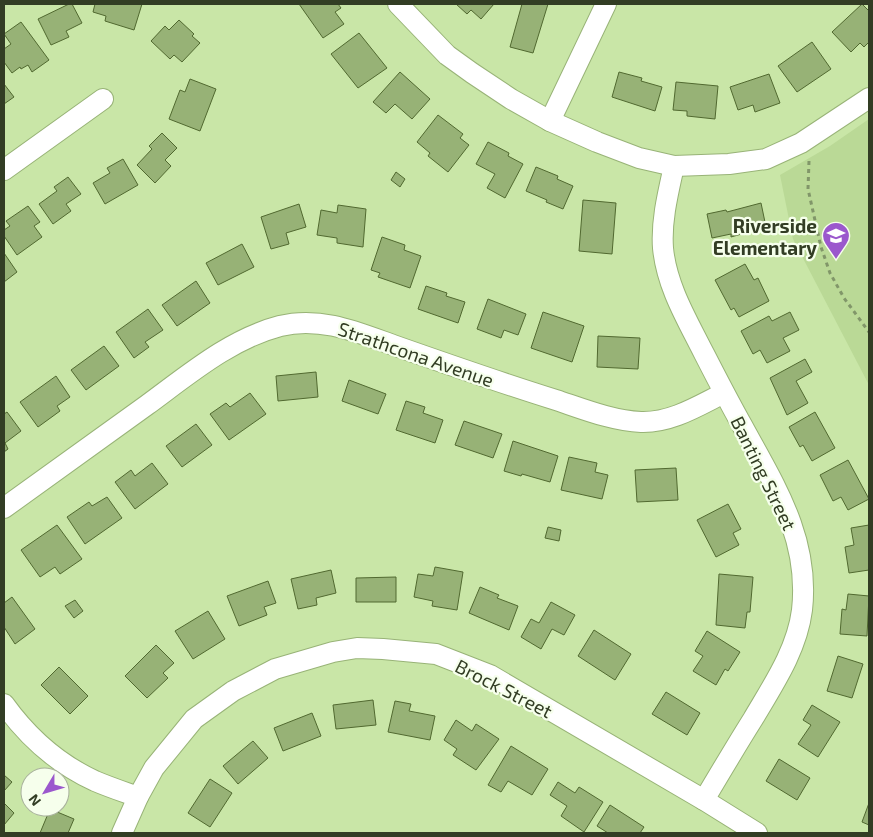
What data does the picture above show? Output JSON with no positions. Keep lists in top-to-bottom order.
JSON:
{
  "streets": {
    "street": ["Strathcona Avenue", "Banting Street", "Brock Street"]
  },
  "crossings": [
    ["Strathcona Avenue", "Banting Street"],
    ["Banting Street", "Brock Street"]
  ],
  "places": {
    "school or university": ["Riverside Elementary"]
  },
  "north": "bottom left"
}
